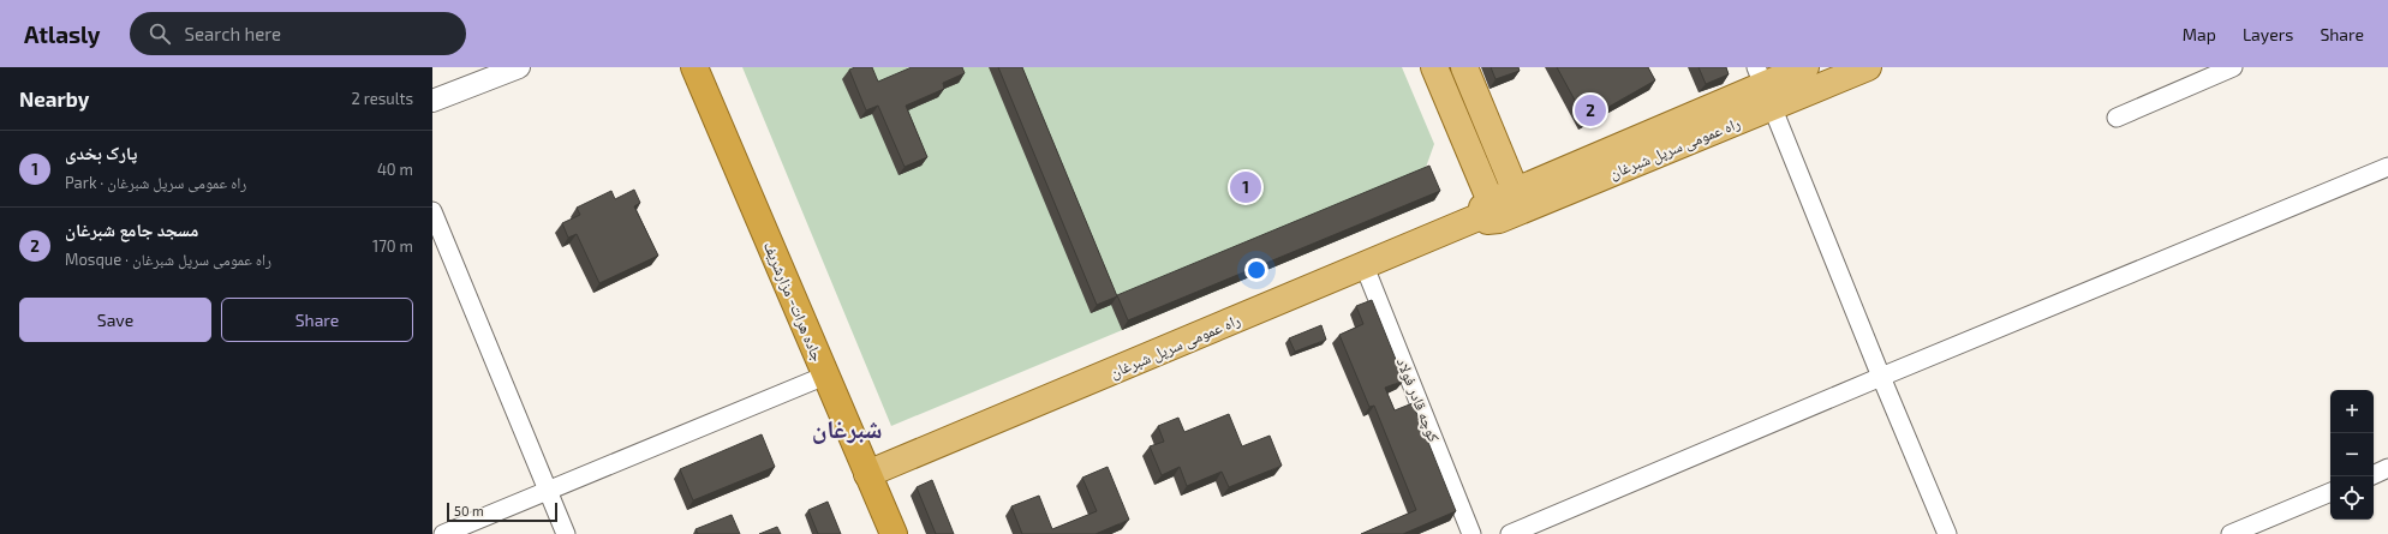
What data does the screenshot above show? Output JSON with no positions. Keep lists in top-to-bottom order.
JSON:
{
  "streets": {
    "highway": ["جاده هرات- مزارشریف"],
    "main road": ["راه عمومی سرپل شبرغان"],
    "street": ["کوچه قادر فولاد"]
  },
  "crossings": [
    ["راه عمومی سرپل شبرغان", "جاده هرات- مزارشریف"],
    ["راه عمومی سرپل شبرغان", "کوچه قادر فولاد"]
  ],
  "districts": ["شبرغان"],
  "scale_bar": "50 m",
  "page": {
    "header": "Atlasly",
    "search": "Search here",
    "nav": ["Map", "Layers", "Share"],
    "heading": ["Nearby", "2 results"],
    "pins": ["2", "1"],
    "list": [
      {
        "mark": "1",
        "name": "پارک بخدی",
        "note": "Park · راه عمومی سرپل شبرغان",
        "value": "40 m"
      },
      {
        "mark": "2",
        "name": "مسجد جامع شبرغان",
        "note": "Mosque · راه عمومی سرپل شبرغان",
        "value": "170 m"
      }
    ],
    "buttons": ["Save", "Share"],
    "map_buttons": ["+", "−"],
    "scale": "50 m"
  }
}
